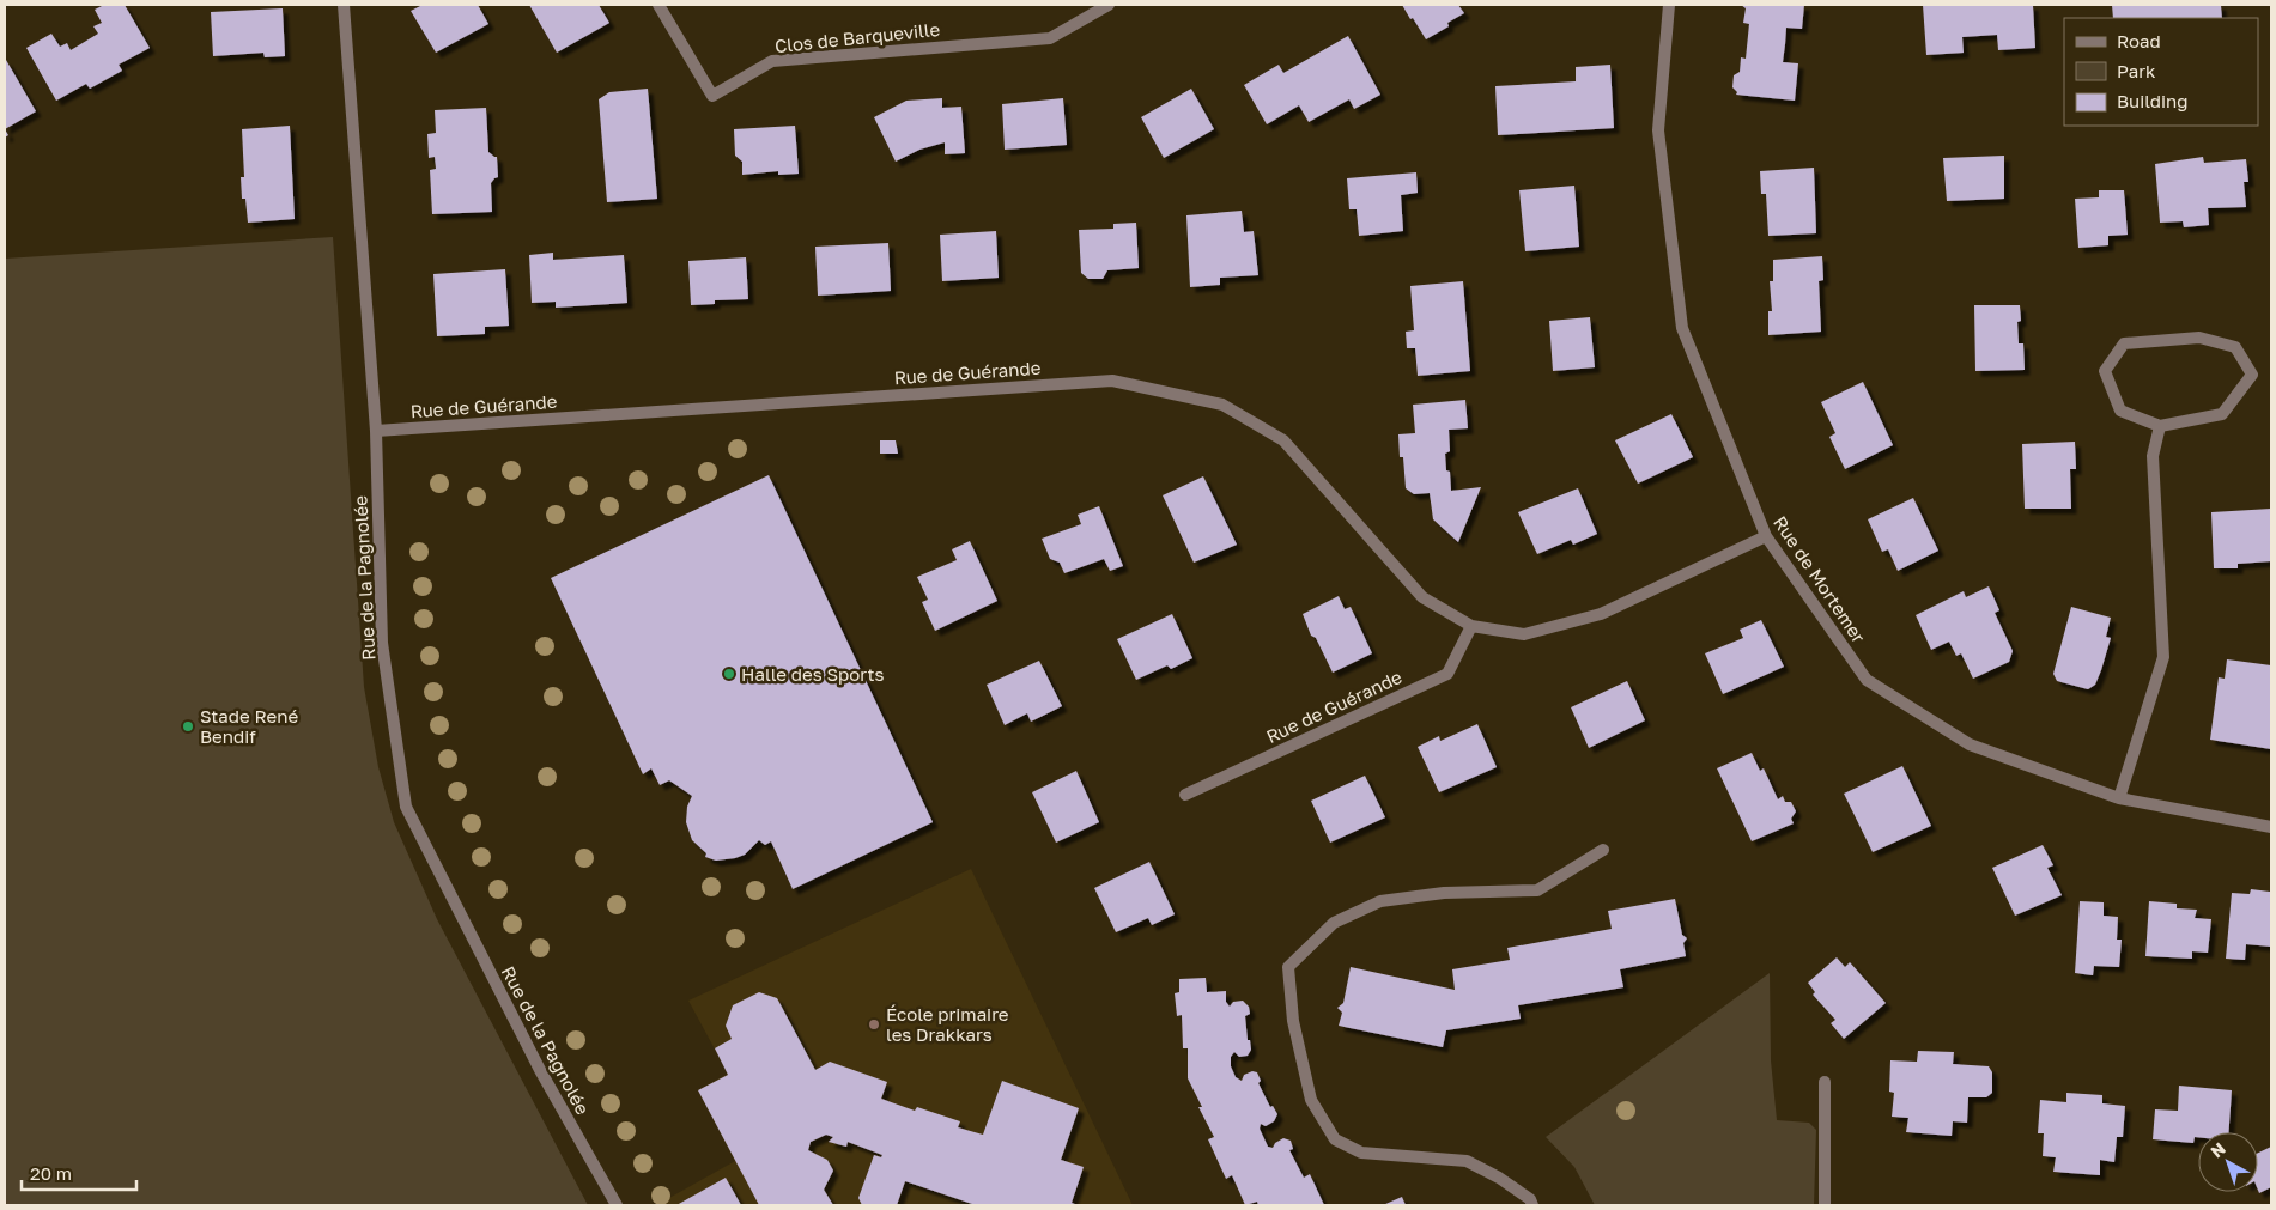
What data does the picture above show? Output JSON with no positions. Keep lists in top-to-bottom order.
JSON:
{
  "streets": {
    "street": [
      "Clos de Barqueville",
      "Rue de Guérande",
      "Rue de la Pagnolée",
      "Rue de Mortemer"
    ]
  },
  "crossings": [
    ["Rue de Guérande", "Rue de la Pagnolée"],
    ["Rue de Guérande", "Rue de Mortemer"]
  ],
  "places": ["Halle des Sports", "Stade René Bendif", "École primaire les Drakkars"],
  "legend": ["Road", "Park", "Building"],
  "scale_bar": "20 m",
  "north": "top left"
}
